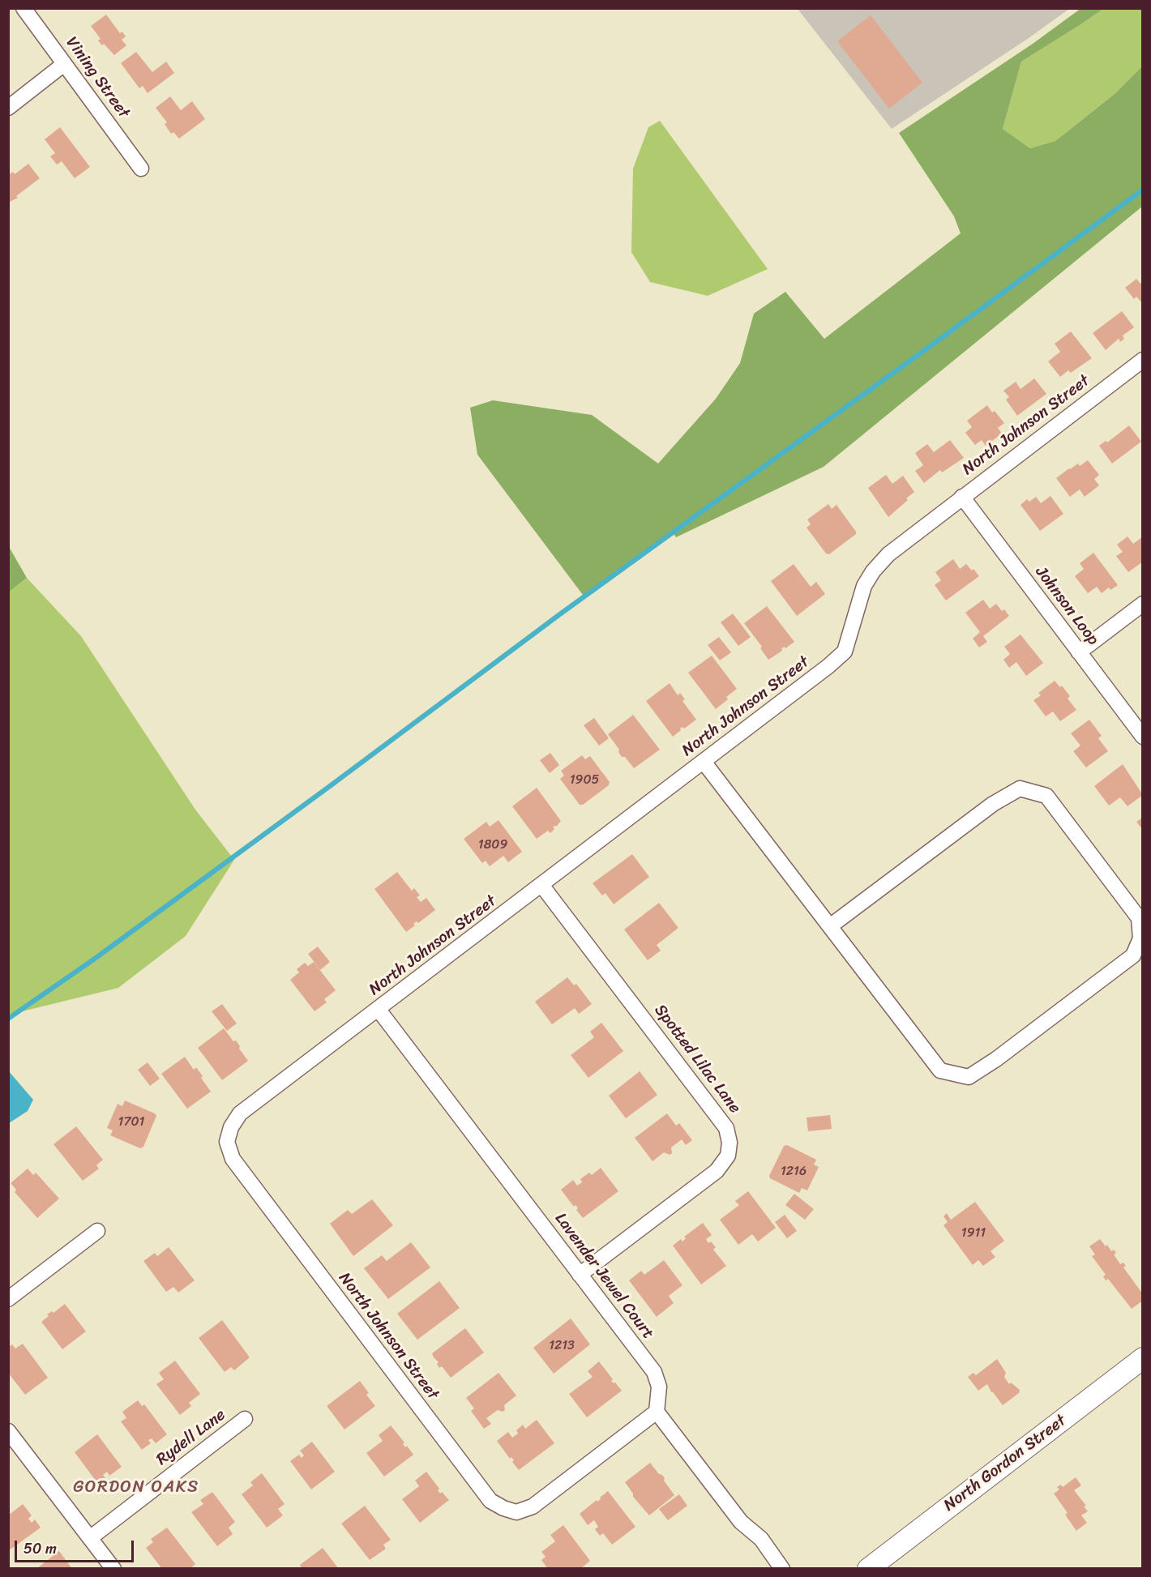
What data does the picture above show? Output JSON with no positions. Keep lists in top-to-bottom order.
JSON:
{
  "streets": {
    "street": [
      "Vining Street",
      "North Johnson Street",
      "Johnson Loop",
      "Spotted Lilac Lane",
      "Lavender Jewel Court",
      "Rydell Lane",
      "North Gordon Street"
    ]
  },
  "crossings": [
    ["North Johnson Street", "Johnson Loop"],
    ["North Johnson Street", "Spotted Lilac Lane"],
    ["North Johnson Street", "Lavender Jewel Court"],
    ["Spotted Lilac Lane", "Lavender Jewel Court"]
  ],
  "districts": ["GORDON OAKS"],
  "house_numbers": [
    "1905",
    "1809",
    "1701",
    "1216",
    "1911",
    "1213"
  ],
  "scale_bar": "50 m"
}
